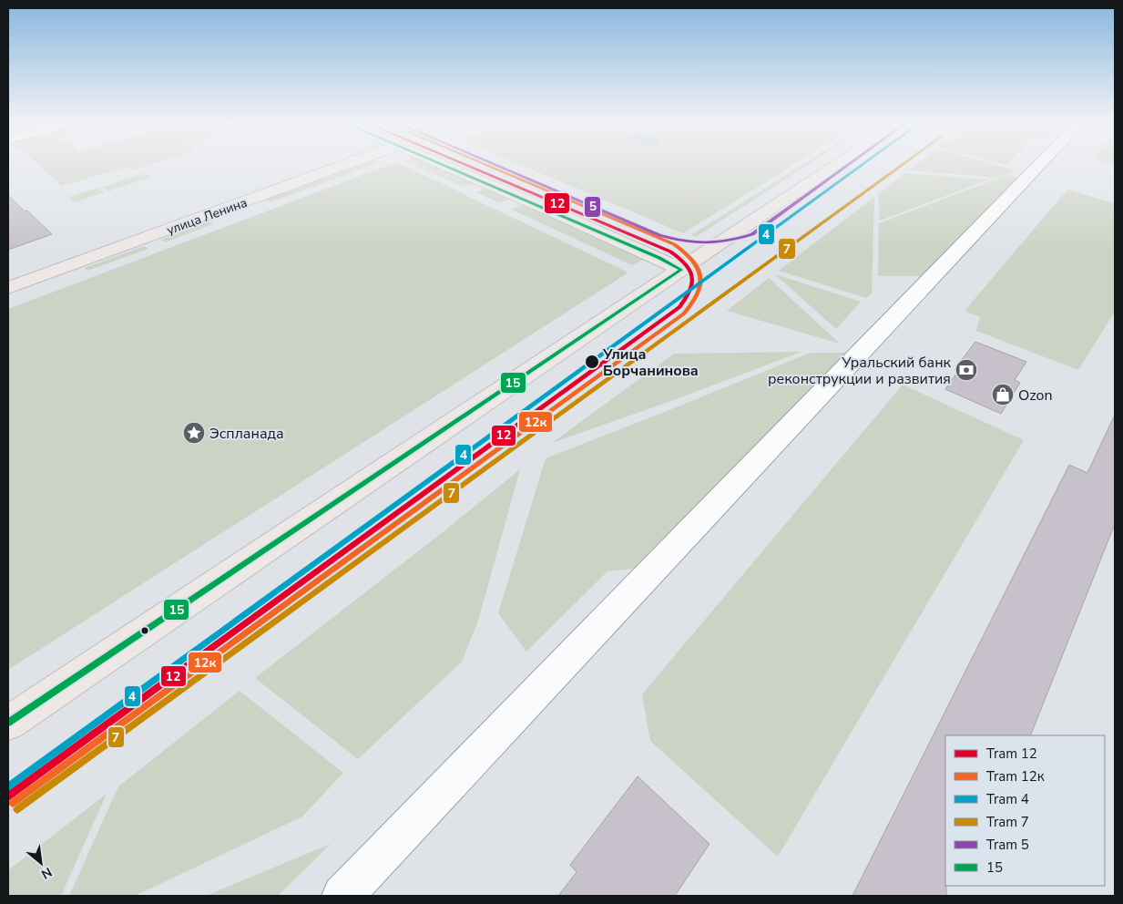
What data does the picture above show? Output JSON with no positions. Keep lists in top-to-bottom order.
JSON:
{
  "streets": {
    "main road": ["улица Ленина"]
  },
  "places": {
    "other": ["Улица Борчанинова"],
    "bank": ["Уральский банк реконструкции и развития"],
    "shop": ["Ozon"],
    "place": ["Эспланада"]
  },
  "lines": [
    "tram line 12",
    "tram line 12к",
    "tram line 4",
    "tram line 7",
    "tram line 5",
    "transit line 15"
  ],
  "legend": [
    "Tram 12",
    "Tram 12к",
    "Tram 4",
    "Tram 7",
    "Tram 5",
    "15"
  ],
  "north": "bottom right"
}
